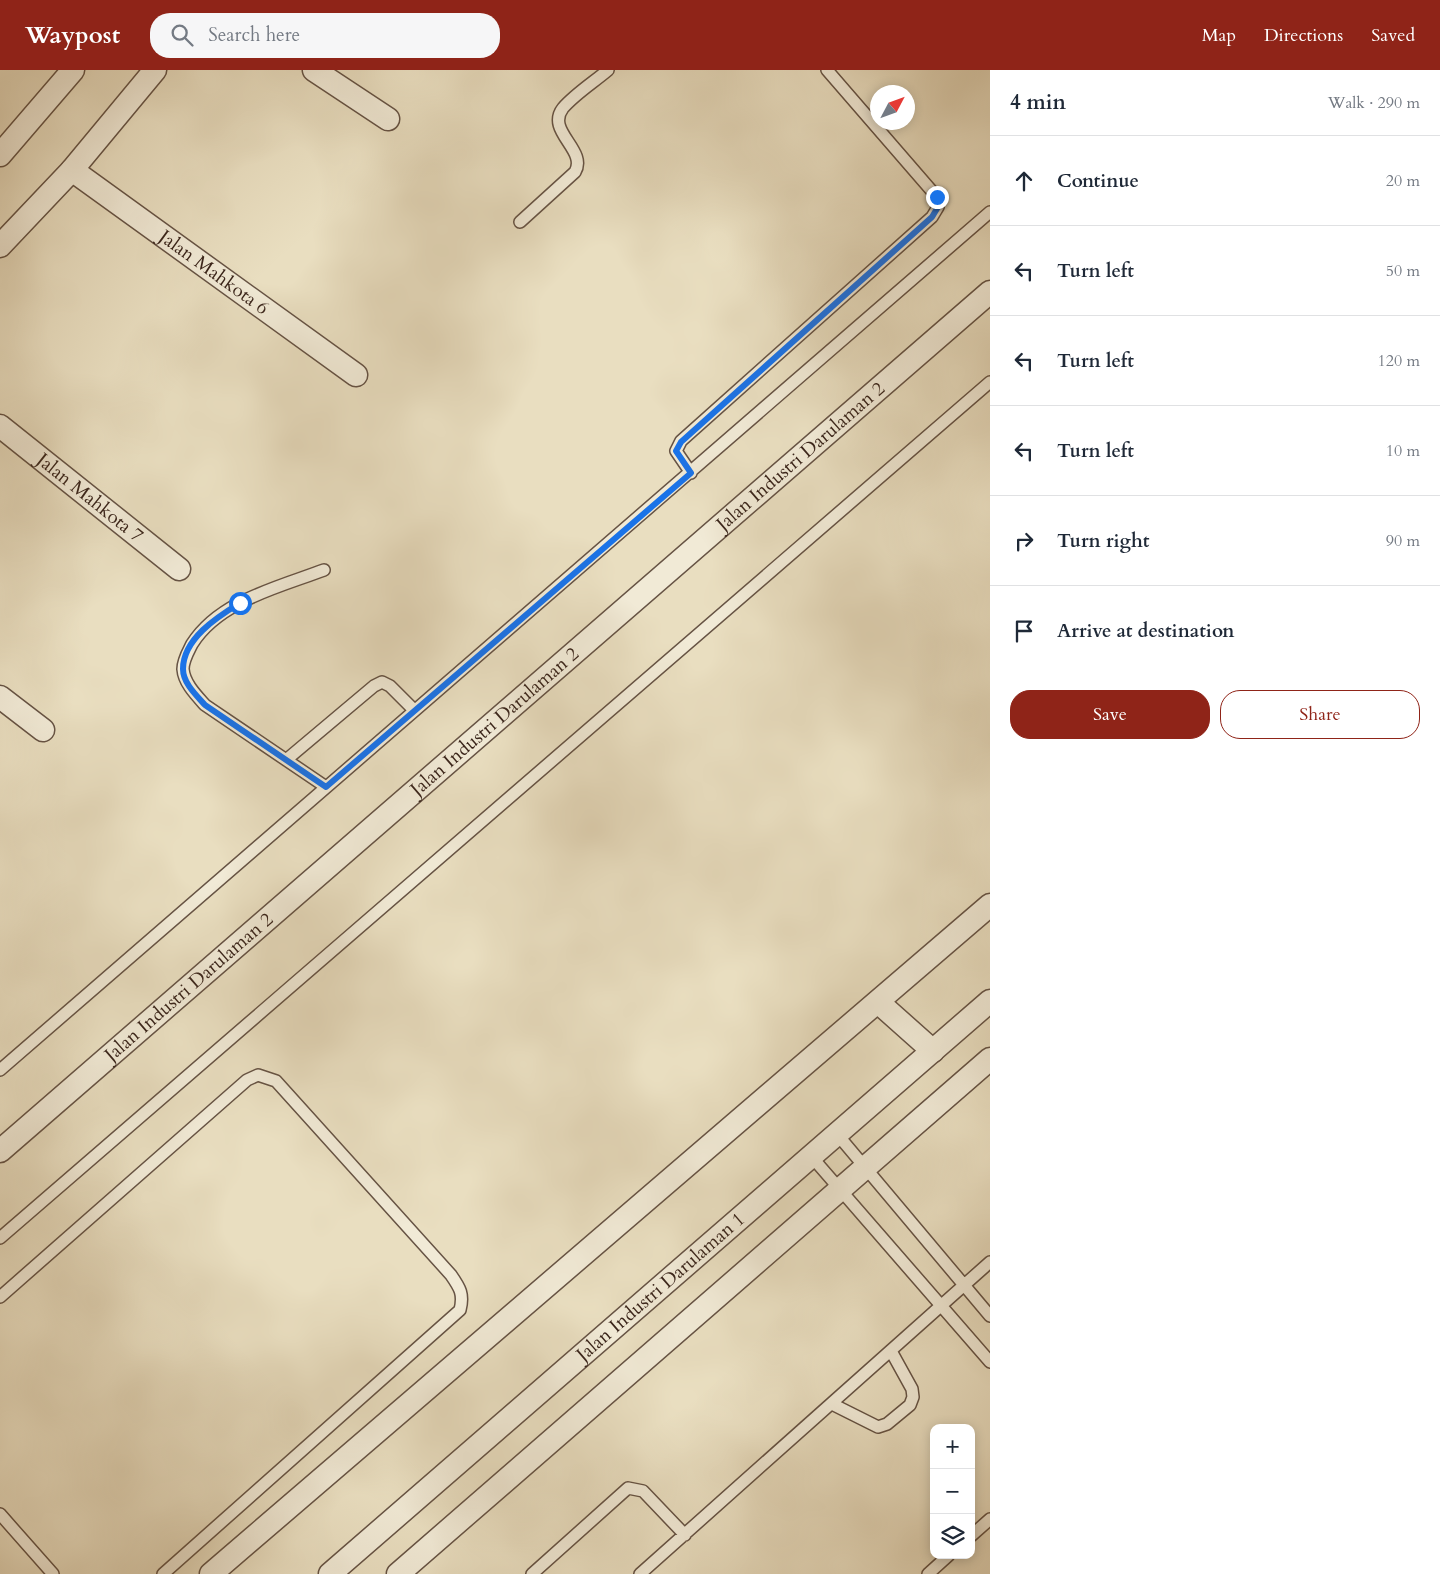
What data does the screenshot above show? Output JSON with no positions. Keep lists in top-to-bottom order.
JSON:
{
  "streets": {
    "street": [
      "Jalan Mahkota 6",
      "Jalan Industri Darulaman 2",
      "Jalan Mahkota 7",
      "Jalan Industri Darulaman 1"
    ]
  },
  "north": "top right",
  "page": {
    "header": "Waypost",
    "search": "Search here",
    "nav": ["Map", "Directions", "Saved"],
    "heading": ["4 min", "Walk · 290 m"],
    "list": [
      ["Continue", "20 m"],
      ["Turn left", "50 m"],
      ["Turn left", "120 m"],
      ["Turn left", "10 m"],
      ["Turn right", "90 m"],
      "Arrive at destination"
    ],
    "buttons": ["Save", "Share"],
    "map_buttons": ["+", "−"]
  }
}
